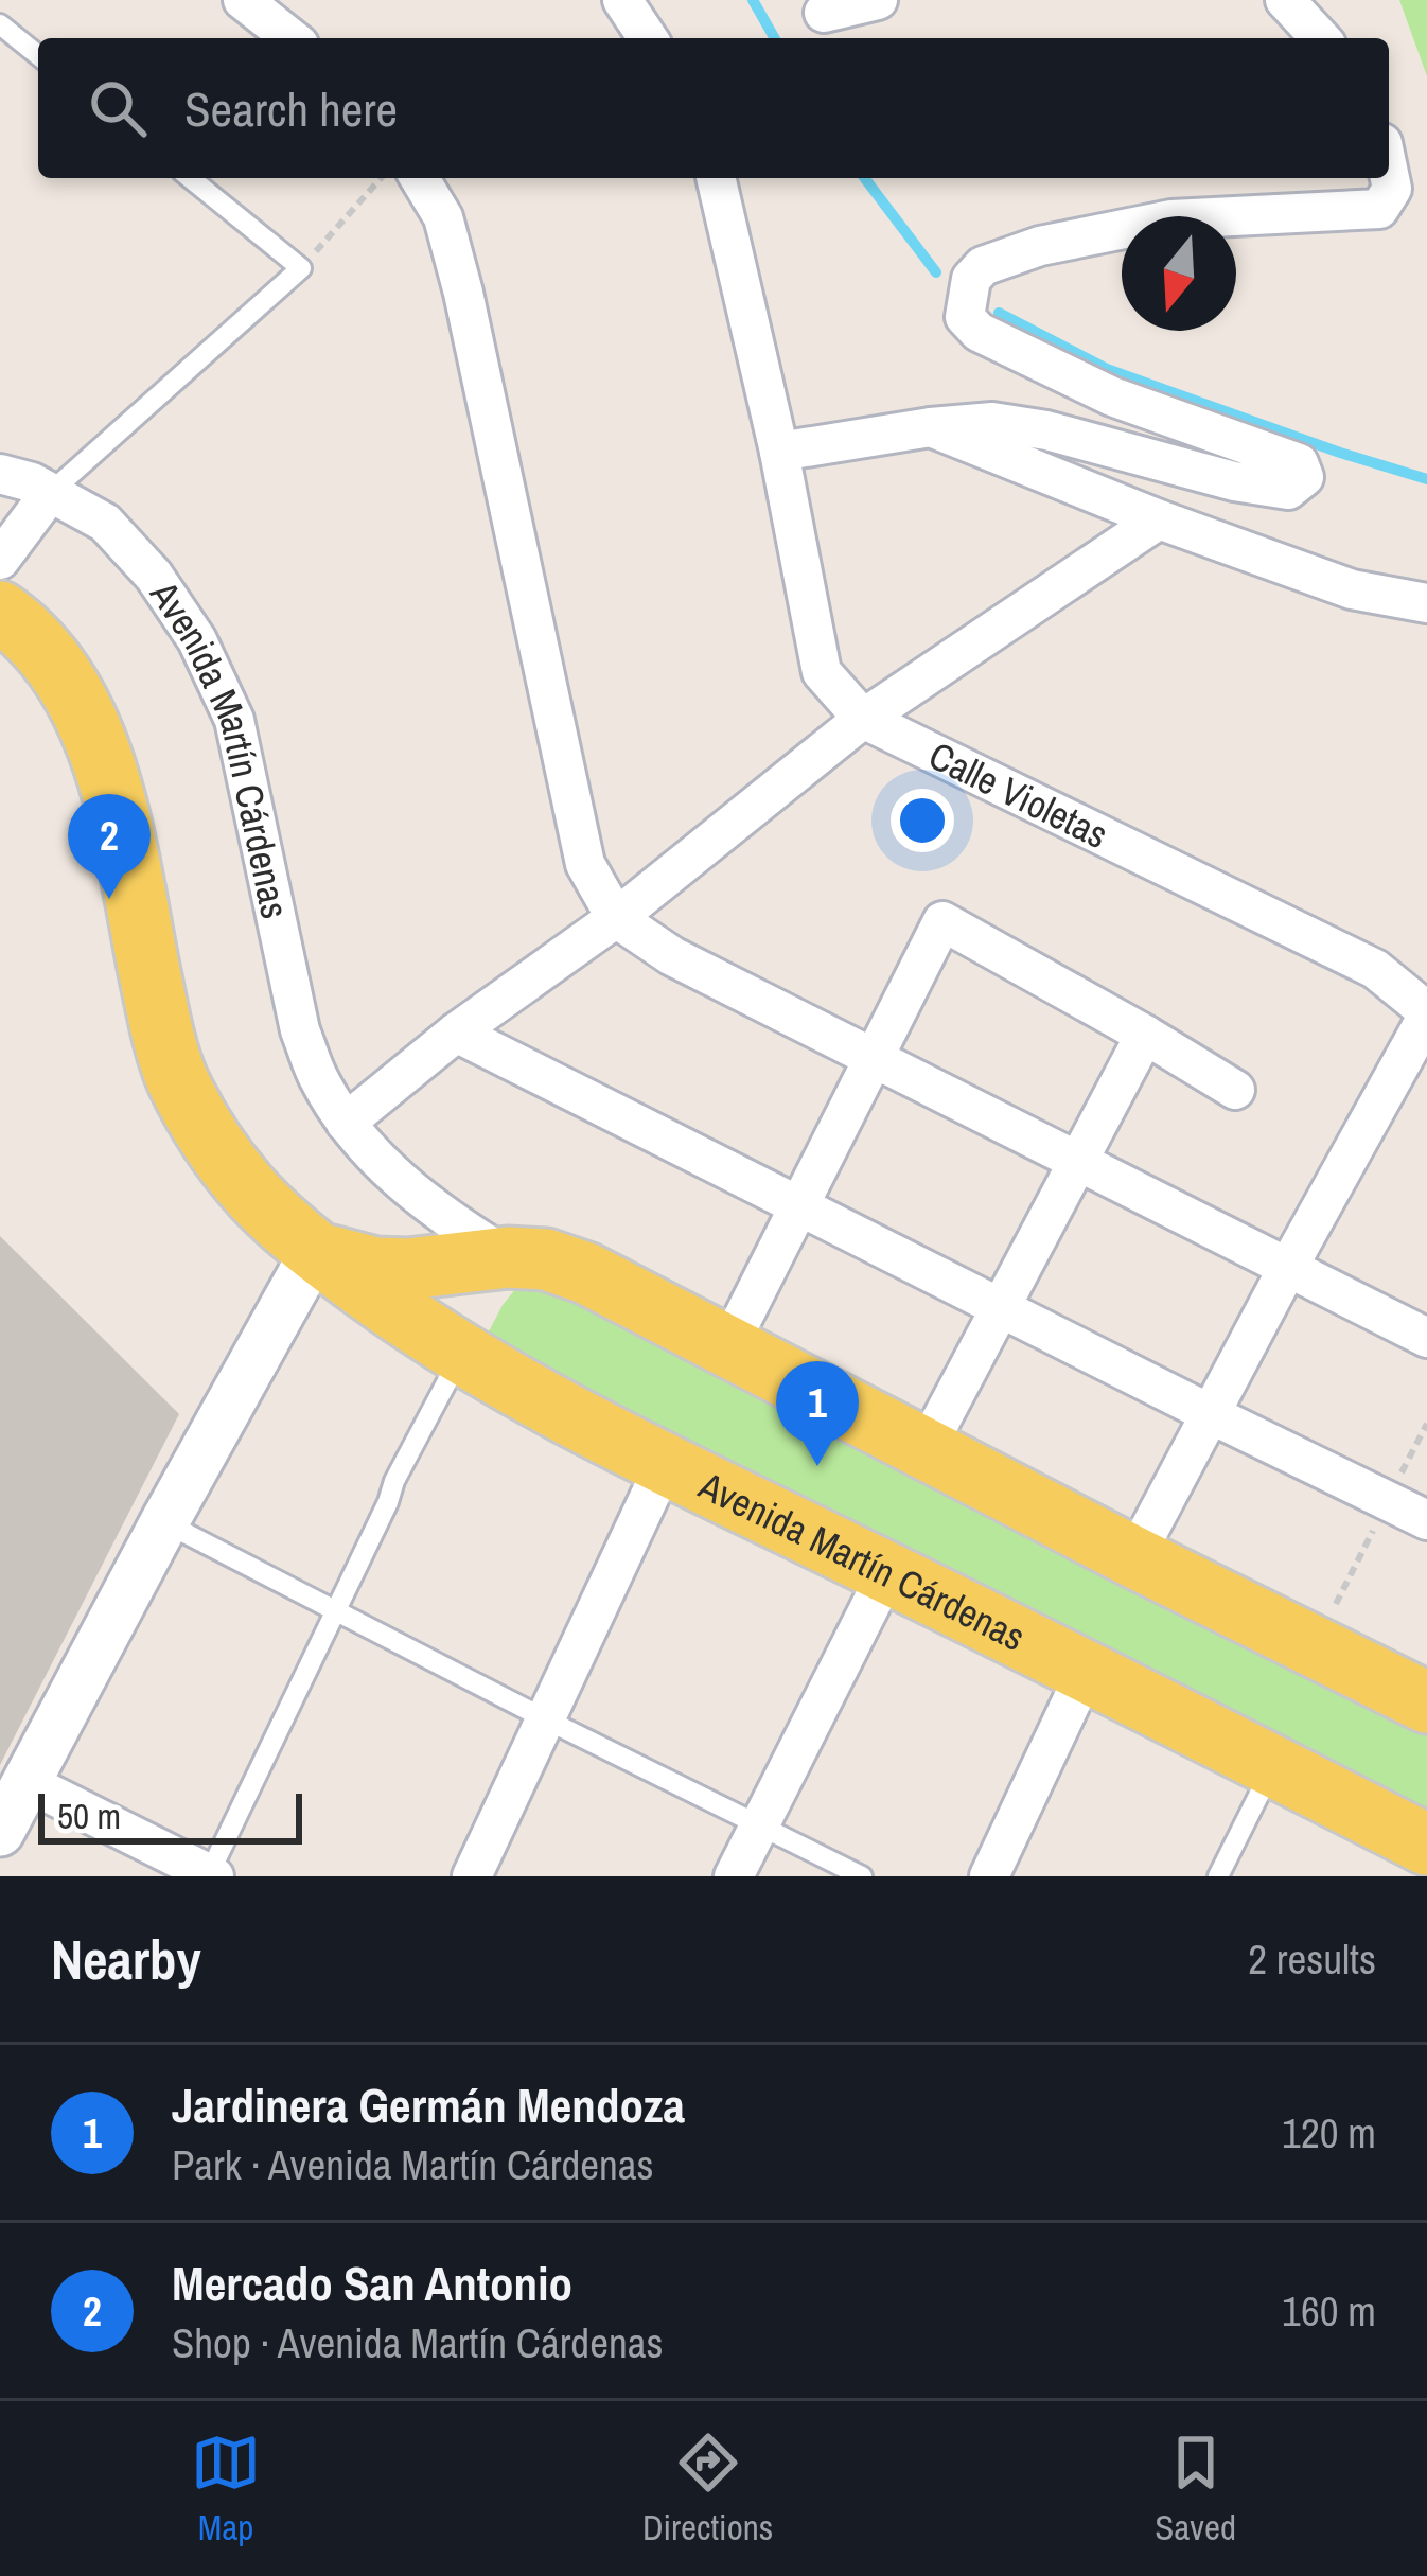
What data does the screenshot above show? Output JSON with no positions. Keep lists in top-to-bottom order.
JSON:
{
  "streets": {
    "main road": ["Avenida Martín Cárdenas"],
    "street": ["Calle Violetas"]
  },
  "scale_bar": "50 m",
  "north": "bottom",
  "page": {
    "search": "Search here",
    "pins": ["2", "1"],
    "scale": "50 m",
    "heading": ["Nearby", "2 results"],
    "list": [
      {
        "mark": "1",
        "name": "Jardinera Germán Mendoza",
        "note": "Park · Avenida Martín Cárdenas",
        "value": "120 m"
      },
      {
        "mark": "2",
        "name": "Mercado San Antonio",
        "note": "Shop · Avenida Martín Cárdenas",
        "value": "160 m"
      }
    ],
    "nav": ["Map", "Directions", "Saved"]
  }
}
